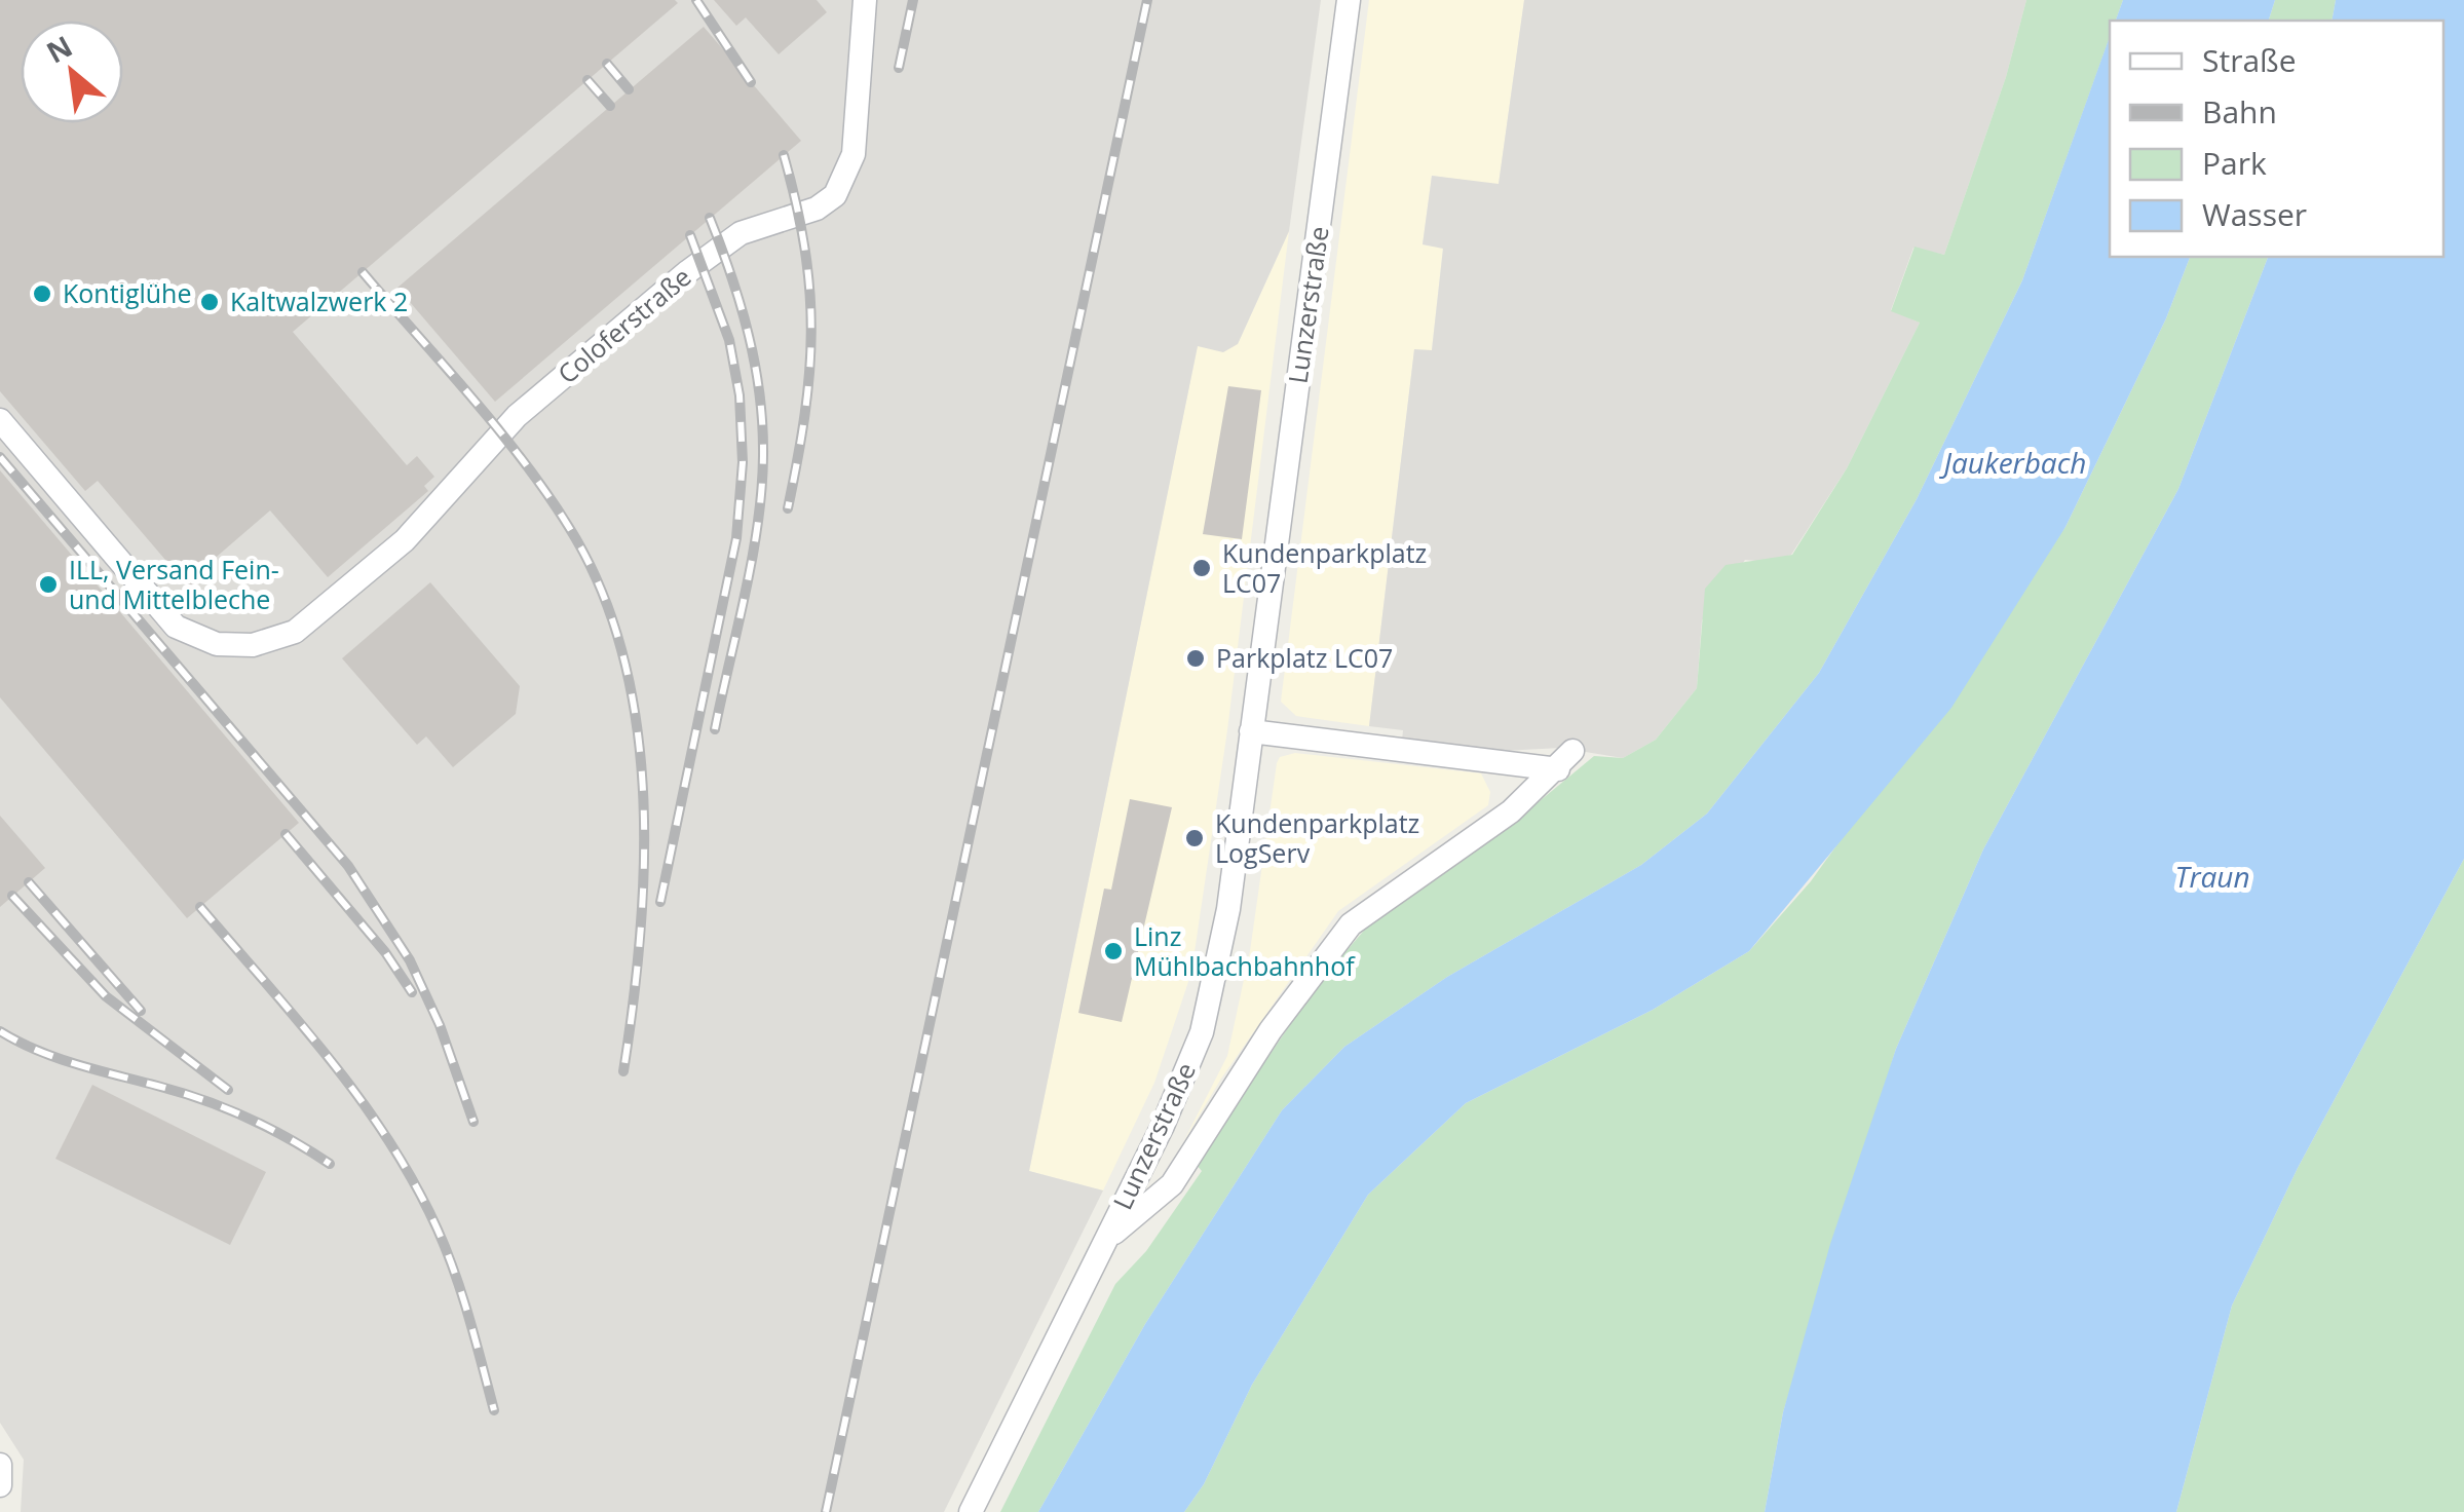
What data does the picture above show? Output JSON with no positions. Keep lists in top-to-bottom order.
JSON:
{
  "streets": {
    "street": ["Lunzerstraße", "Coloferstraße"]
  },
  "water": ["Jaukerbach", "Traun"],
  "places": [
    "Kontiglühe",
    "Kaltwalzwerk 2",
    "Kundenparkplatz LC07",
    "ILL, Versand Fein- und Mittelbleche",
    "Parkplatz LC07",
    "Kundenparkplatz LogServ",
    "Linz Mühlbachbahnhof"
  ],
  "legend": [
    "Straße",
    "Bahn",
    "Park",
    "Wasser"
  ],
  "north": "top left"
}
